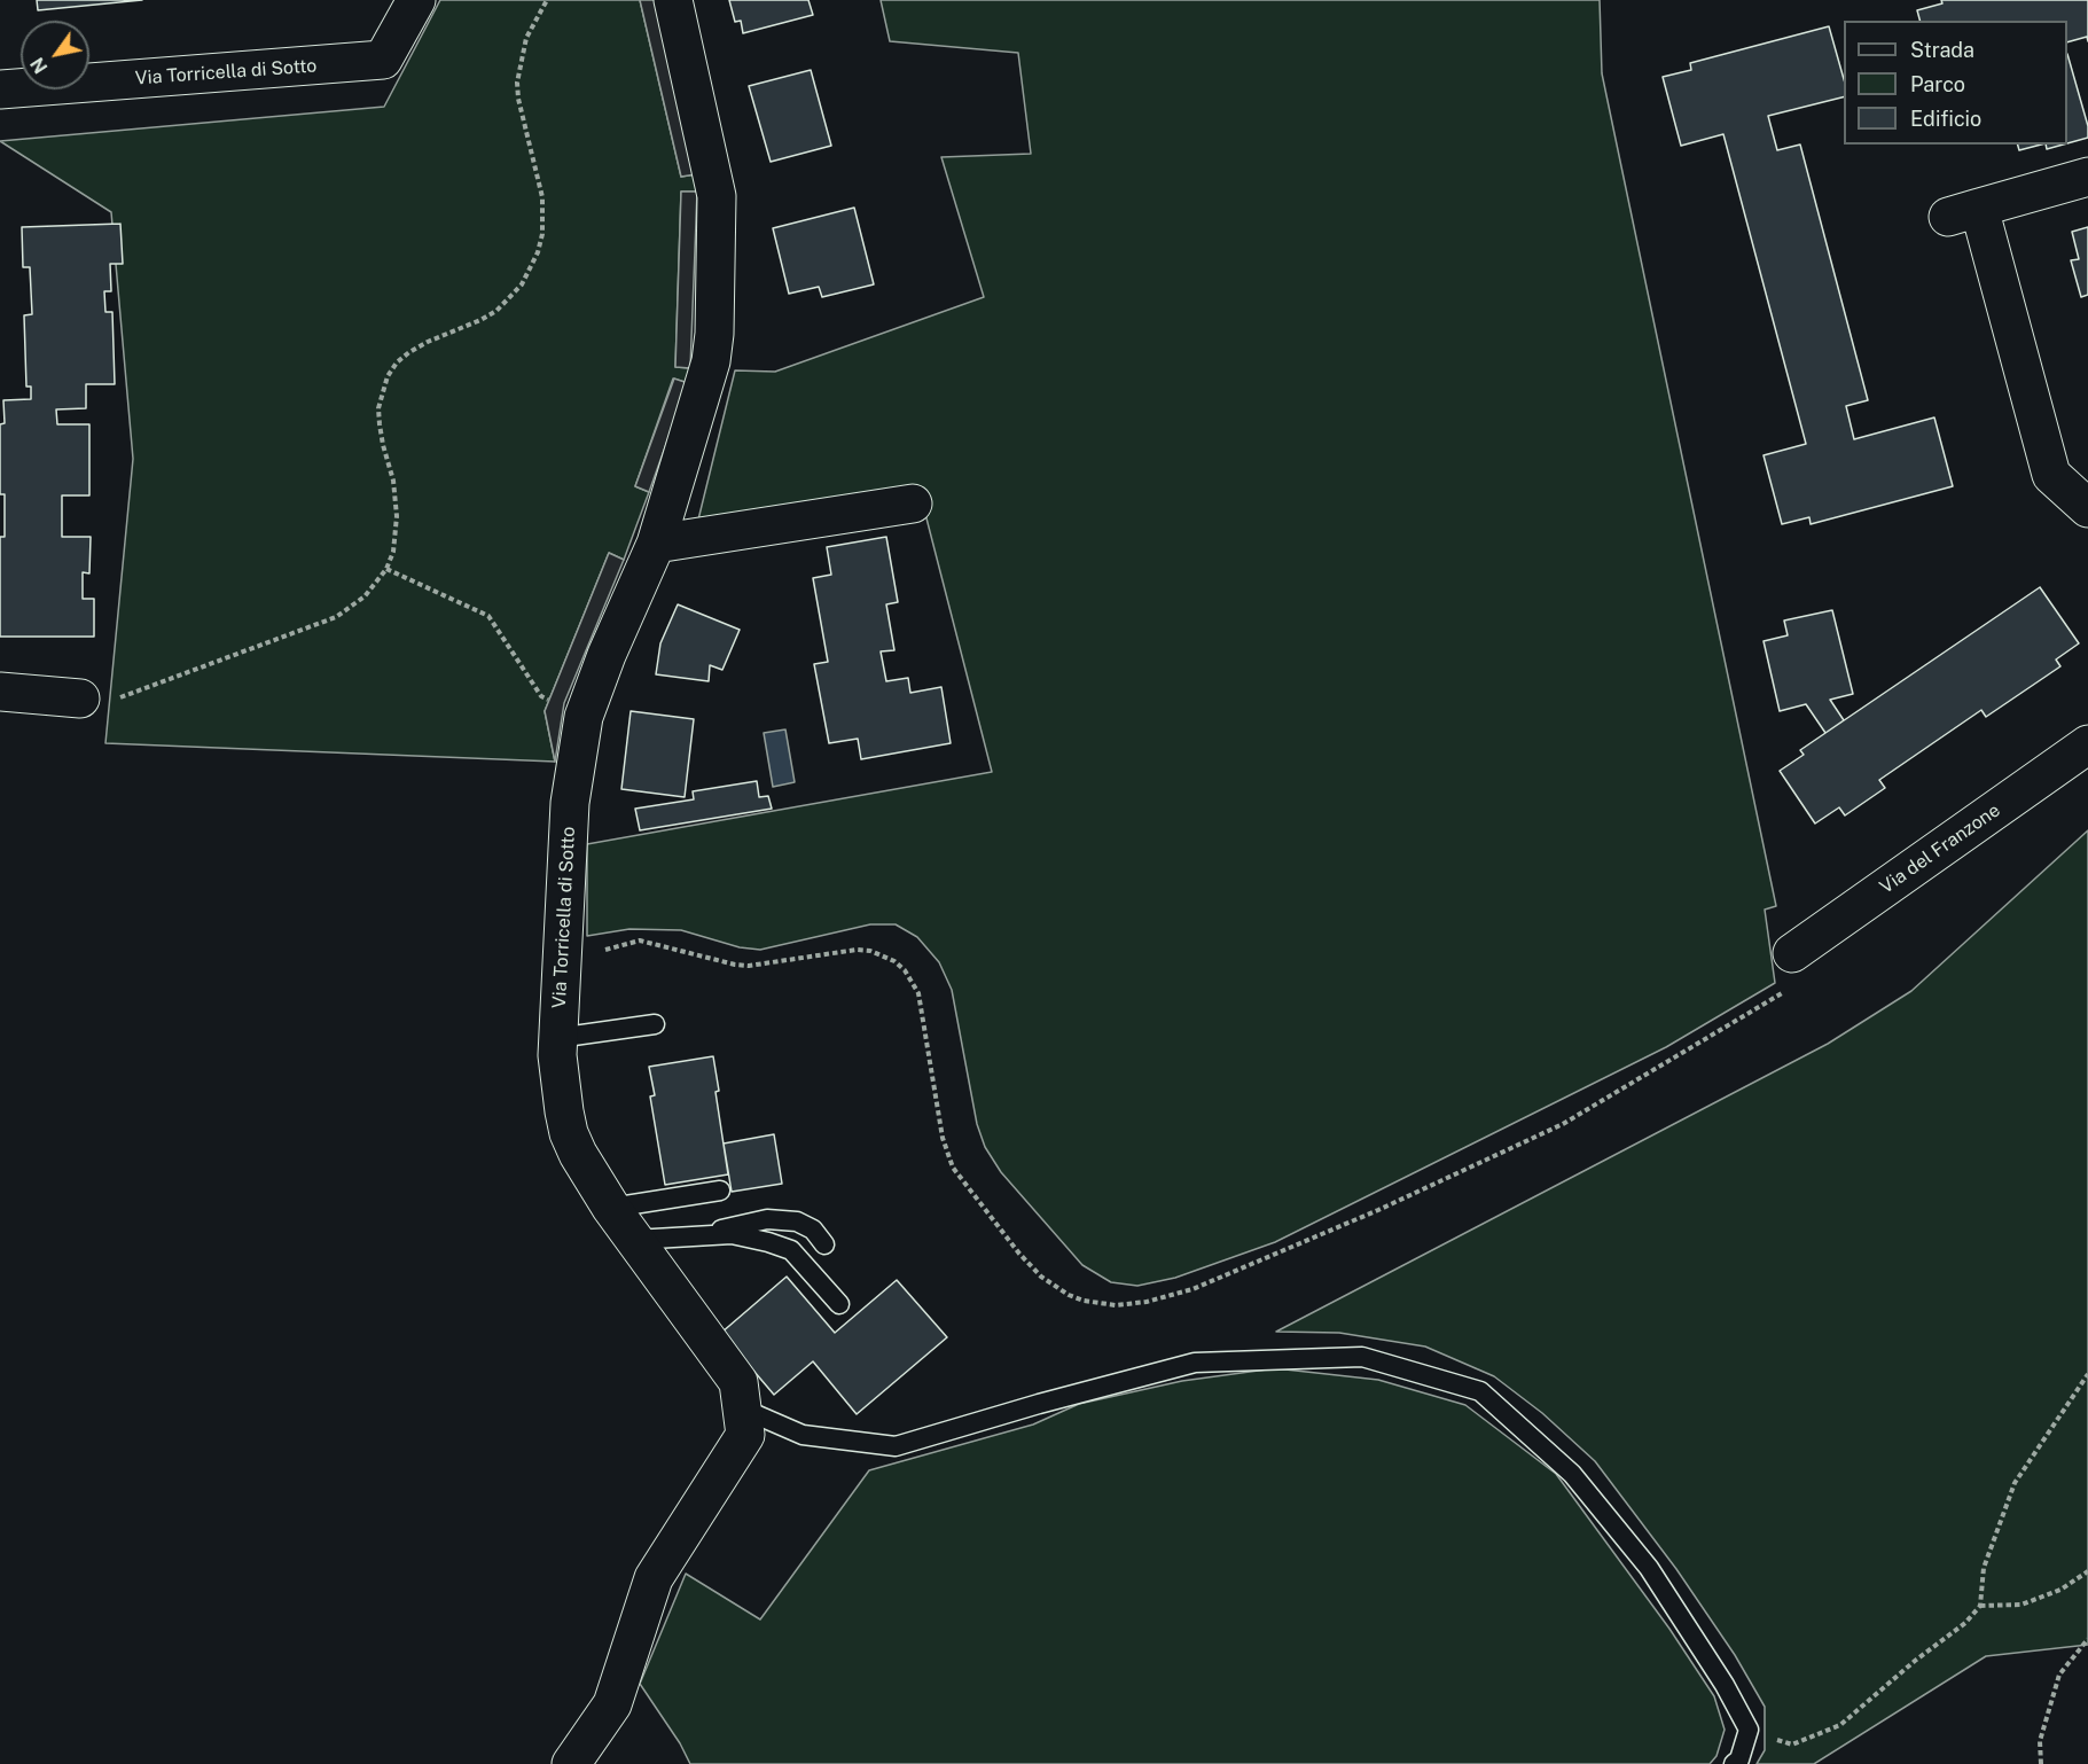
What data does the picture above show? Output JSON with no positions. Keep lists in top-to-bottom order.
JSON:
{
  "streets": {
    "street": ["Via Torricella di Sotto", "Via del Franzone"]
  },
  "legend": ["Strada", "Parco", "Edificio"],
  "north": "bottom left"
}
